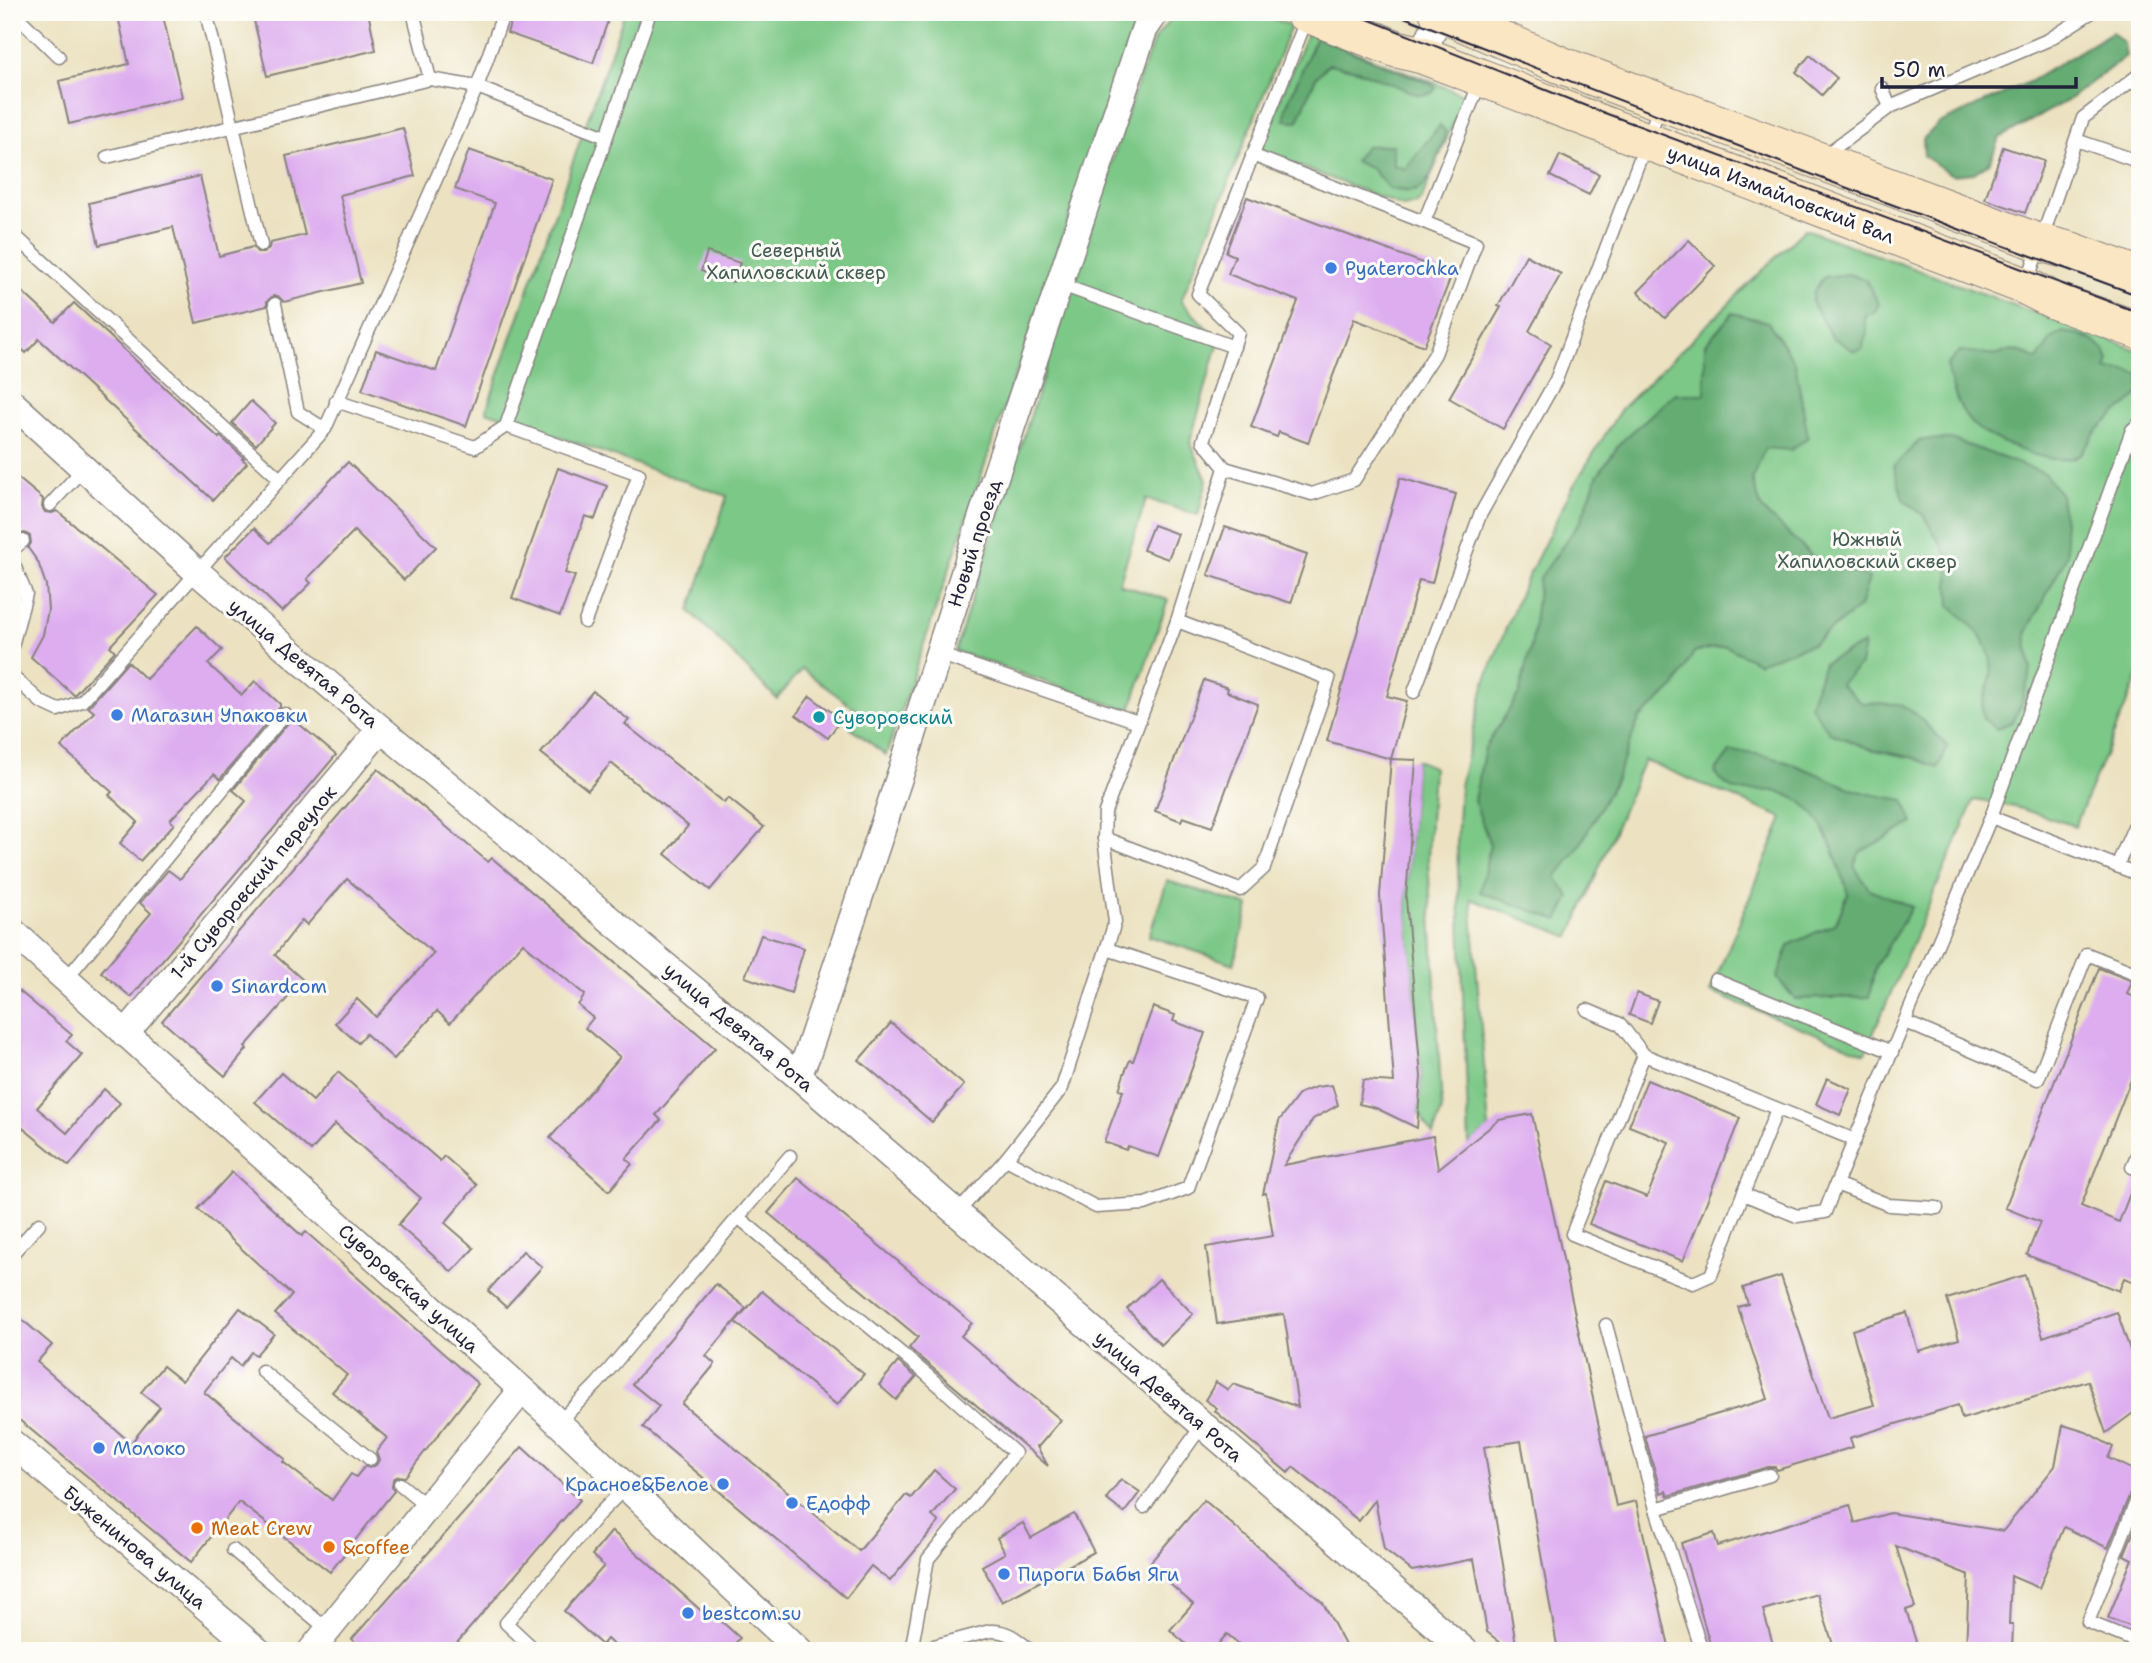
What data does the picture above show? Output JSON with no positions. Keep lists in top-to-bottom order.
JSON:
{
  "streets": {
    "main road": ["улица Измайловский Вал"],
    "street": [
      "Новый проезд",
      "улица Девятая Рота",
      "1-й Суворовский переулок",
      "Суворовская улица",
      "Буженинова улица"
    ]
  },
  "crossings": [
    ["Новый проезд", "улица Девятая Рота"],
    ["улица Девятая Рота", "1-й Суворовский переулок"],
    ["1-й Суворовский переулок", "Суворовская улица"]
  ],
  "parks": ["Северный Хапиловский сквер", "Южный Хапиловский сквер"],
  "places": [
    "Pyaterochka",
    "Магазин Упаковки",
    "Суворовский",
    "Sinardcom",
    "Молоко",
    "Красное&Белое",
    "Едофф",
    "Meat Crew",
    "&coffee",
    "Пироги Бабы Яги",
    "bestcom.su"
  ],
  "scale_bar": "50 m"
}
